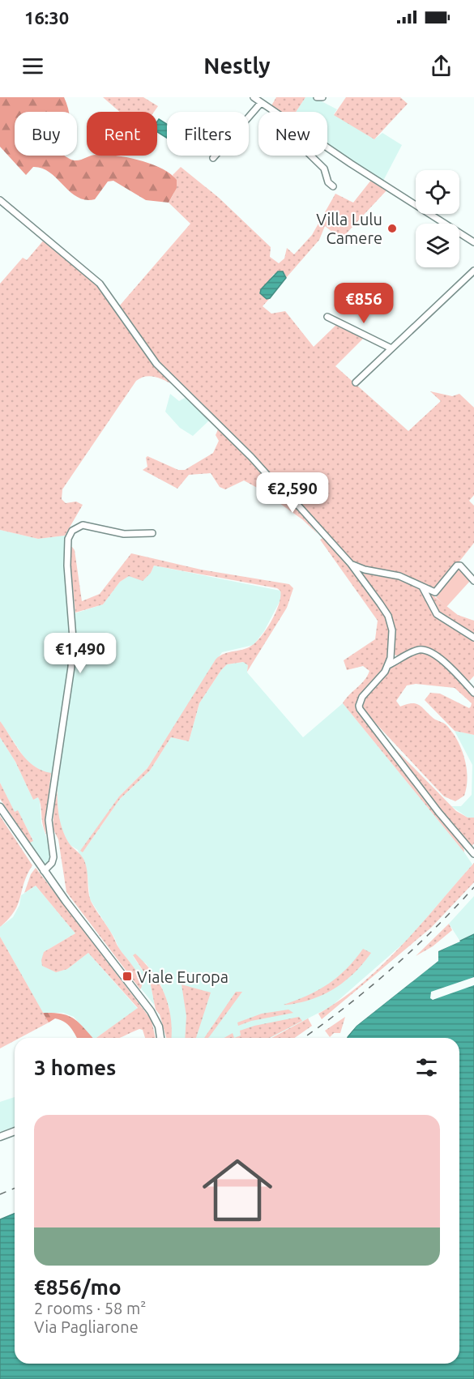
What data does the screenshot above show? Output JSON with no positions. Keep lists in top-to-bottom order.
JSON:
{
  "places": {
    "other": ["Villa Lulu Camere"],
    "transit": ["Viale Europa"]
  },
  "page": {
    "status": "16:30",
    "header": "Nestly",
    "chip": [
      "Buy",
      "Rent",
      "Filters",
      "New"
    ],
    "price": ["€856", "€2,590", "€1,490"],
    "heading": "3 homes",
    "list": [
      {
        "name": "€856/mo",
        "note": "2 rooms · 58 m² · Via Pagliarone"
      }
    ]
  }
}
